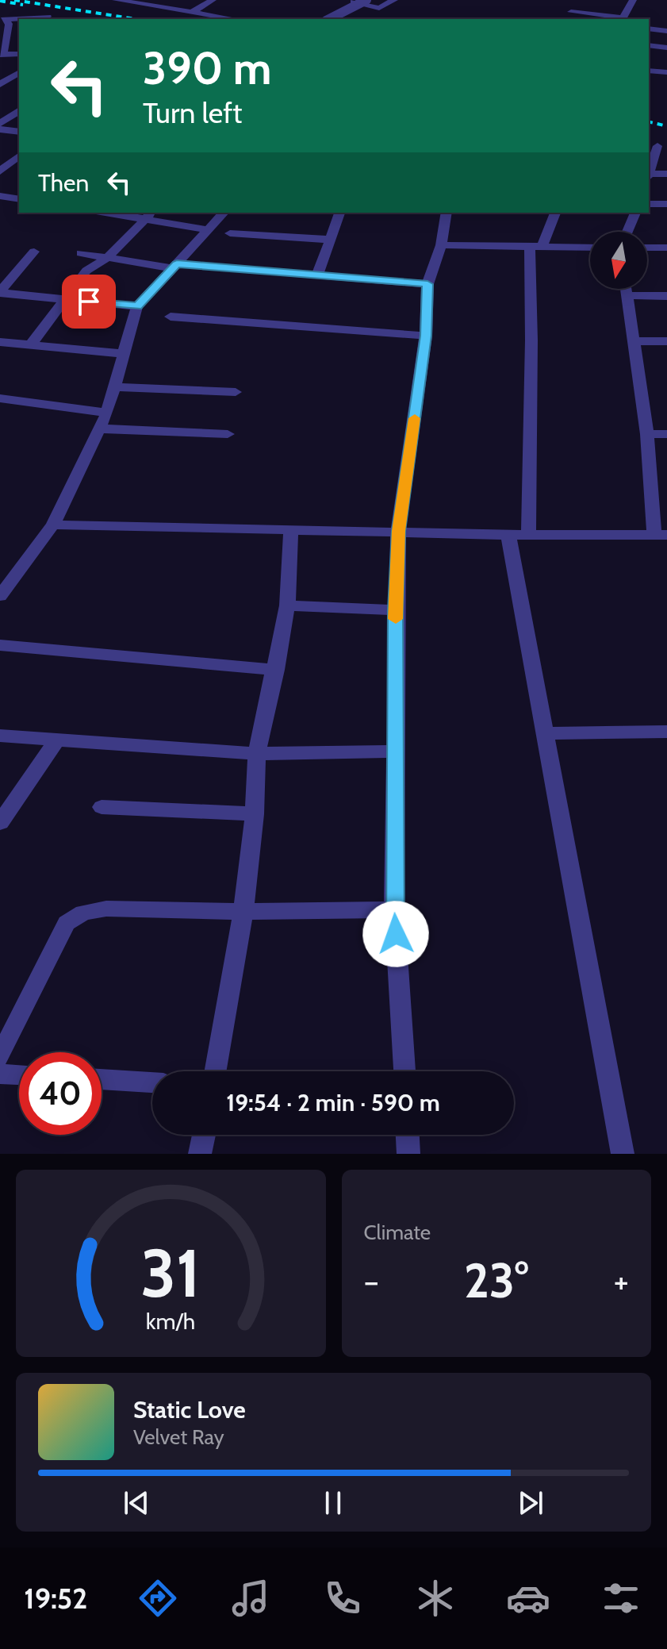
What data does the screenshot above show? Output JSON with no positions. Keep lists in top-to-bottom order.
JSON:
{
  "north": "bottom",
  "page": {
    "turn": ["390 m", "Turn left"],
    "then": "Then",
    "limit": "40",
    "trip": "19:54 · 2 min · 590 m",
    "tile": "Climate",
    "heat": ["−", "23°", "+"],
    "song": ["Static Love", "Velvet Ray"],
    "tabs": "19:52",
    "gauge": ["31", "km/h"]
  }
}
